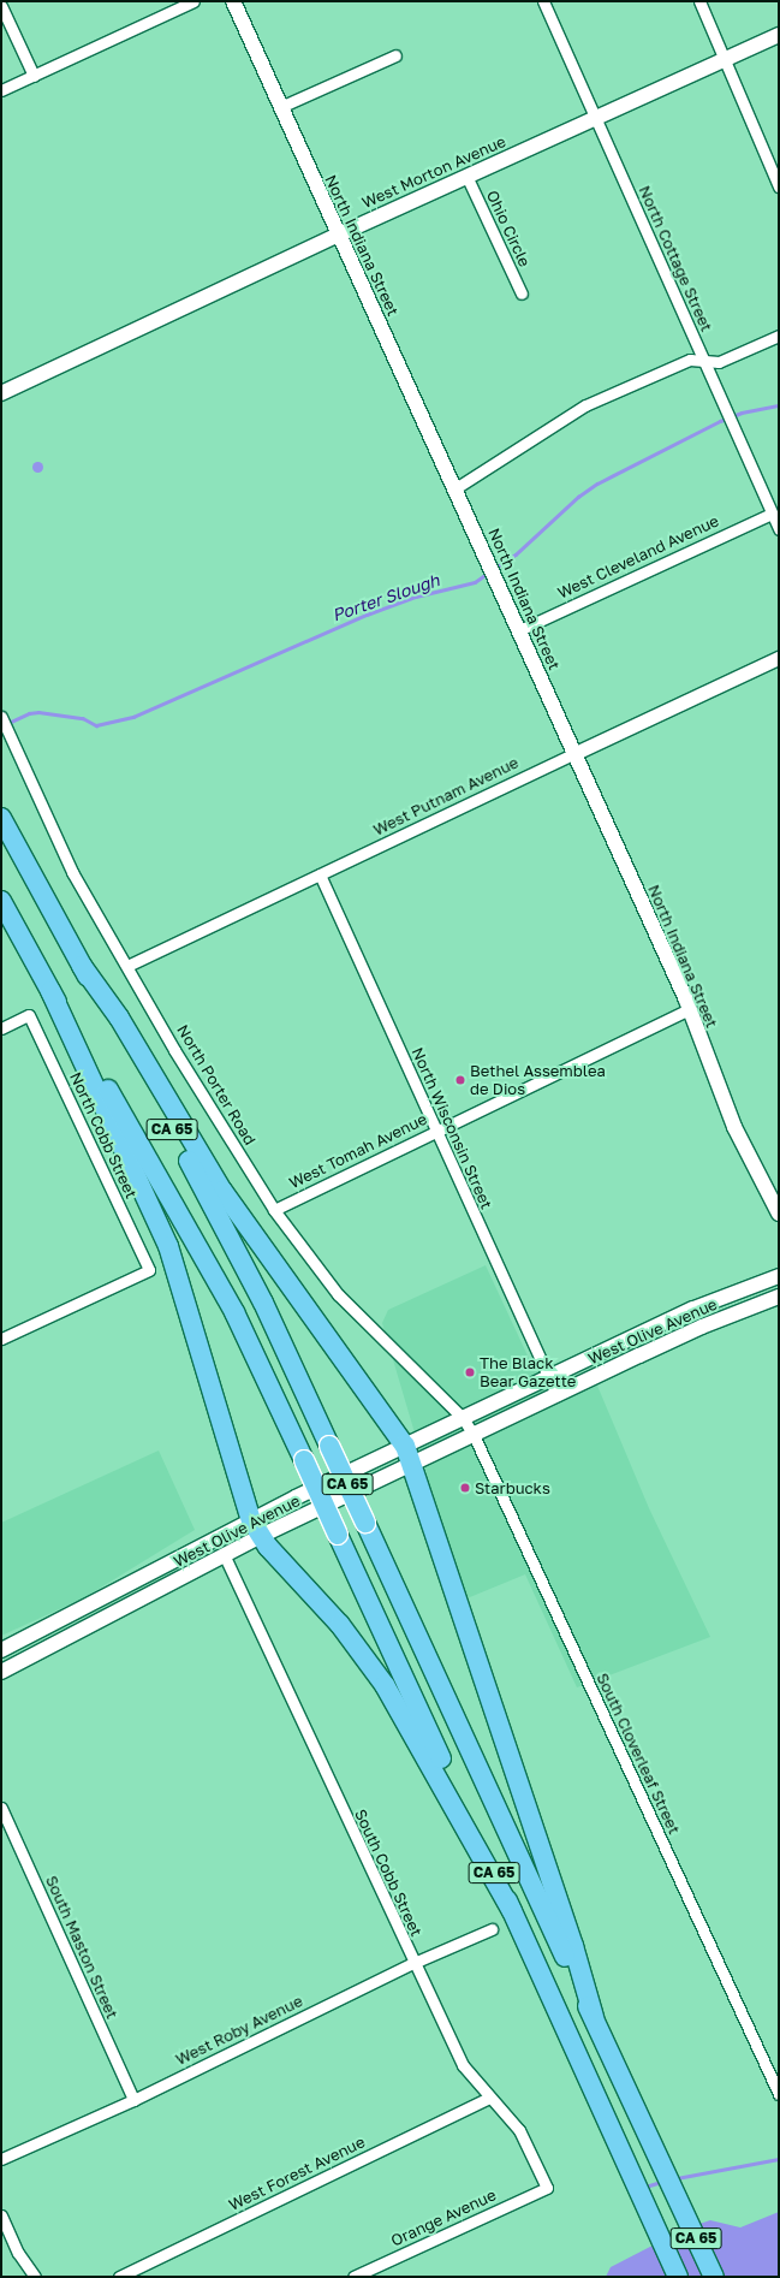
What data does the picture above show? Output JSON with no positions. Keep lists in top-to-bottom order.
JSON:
{
  "streets": {
    "highway": ["CA 65"],
    "main road": ["West Morton Avenue", "North Indiana Street", "West Olive Avenue"],
    "street": [
      "Ohio Circle",
      "North Cottage Street",
      "West Cleveland Avenue",
      "West Putnam Avenue",
      "North Porter Road",
      "North Wisconsin Street",
      "North Cobb Street",
      "West Tomah Avenue",
      "South Cloverleaf Street",
      "South Cobb Street",
      "South Maston Street",
      "West Roby Avenue",
      "West Forest Avenue",
      "Orange Avenue"
    ]
  },
  "crossings": [
    ["West Morton Avenue", "Ohio Circle"],
    ["West Morton Avenue", "North Indiana Street"],
    ["West Morton Avenue", "North Cottage Street"],
    ["North Indiana Street", "West Cleveland Avenue"],
    ["North Indiana Street", "West Putnam Avenue"],
    ["North Indiana Street", "West Tomah Avenue"],
    ["North Cottage Street", "West Cleveland Avenue"],
    ["West Putnam Avenue", "North Porter Road"],
    ["West Putnam Avenue", "North Wisconsin Street"],
    ["North Porter Road", "West Tomah Avenue"],
    ["North Porter Road", "West Olive Avenue"],
    ["North Porter Road", "South Cloverleaf Street"],
    ["North Wisconsin Street", "West Tomah Avenue"],
    ["North Wisconsin Street", "West Olive Avenue"],
    ["West Olive Avenue", "South Cloverleaf Street"],
    ["West Olive Avenue", "South Cobb Street"],
    ["South Cobb Street", "West Roby Avenue"],
    ["South Cobb Street", "West Forest Avenue"],
    ["South Cobb Street", "Orange Avenue"],
    ["South Maston Street", "West Roby Avenue"]
  ],
  "water": ["Porter Slough"],
  "places": ["Bethel Assemblea de Dios", "The Black Bear Gazette", "Starbucks"]
}
